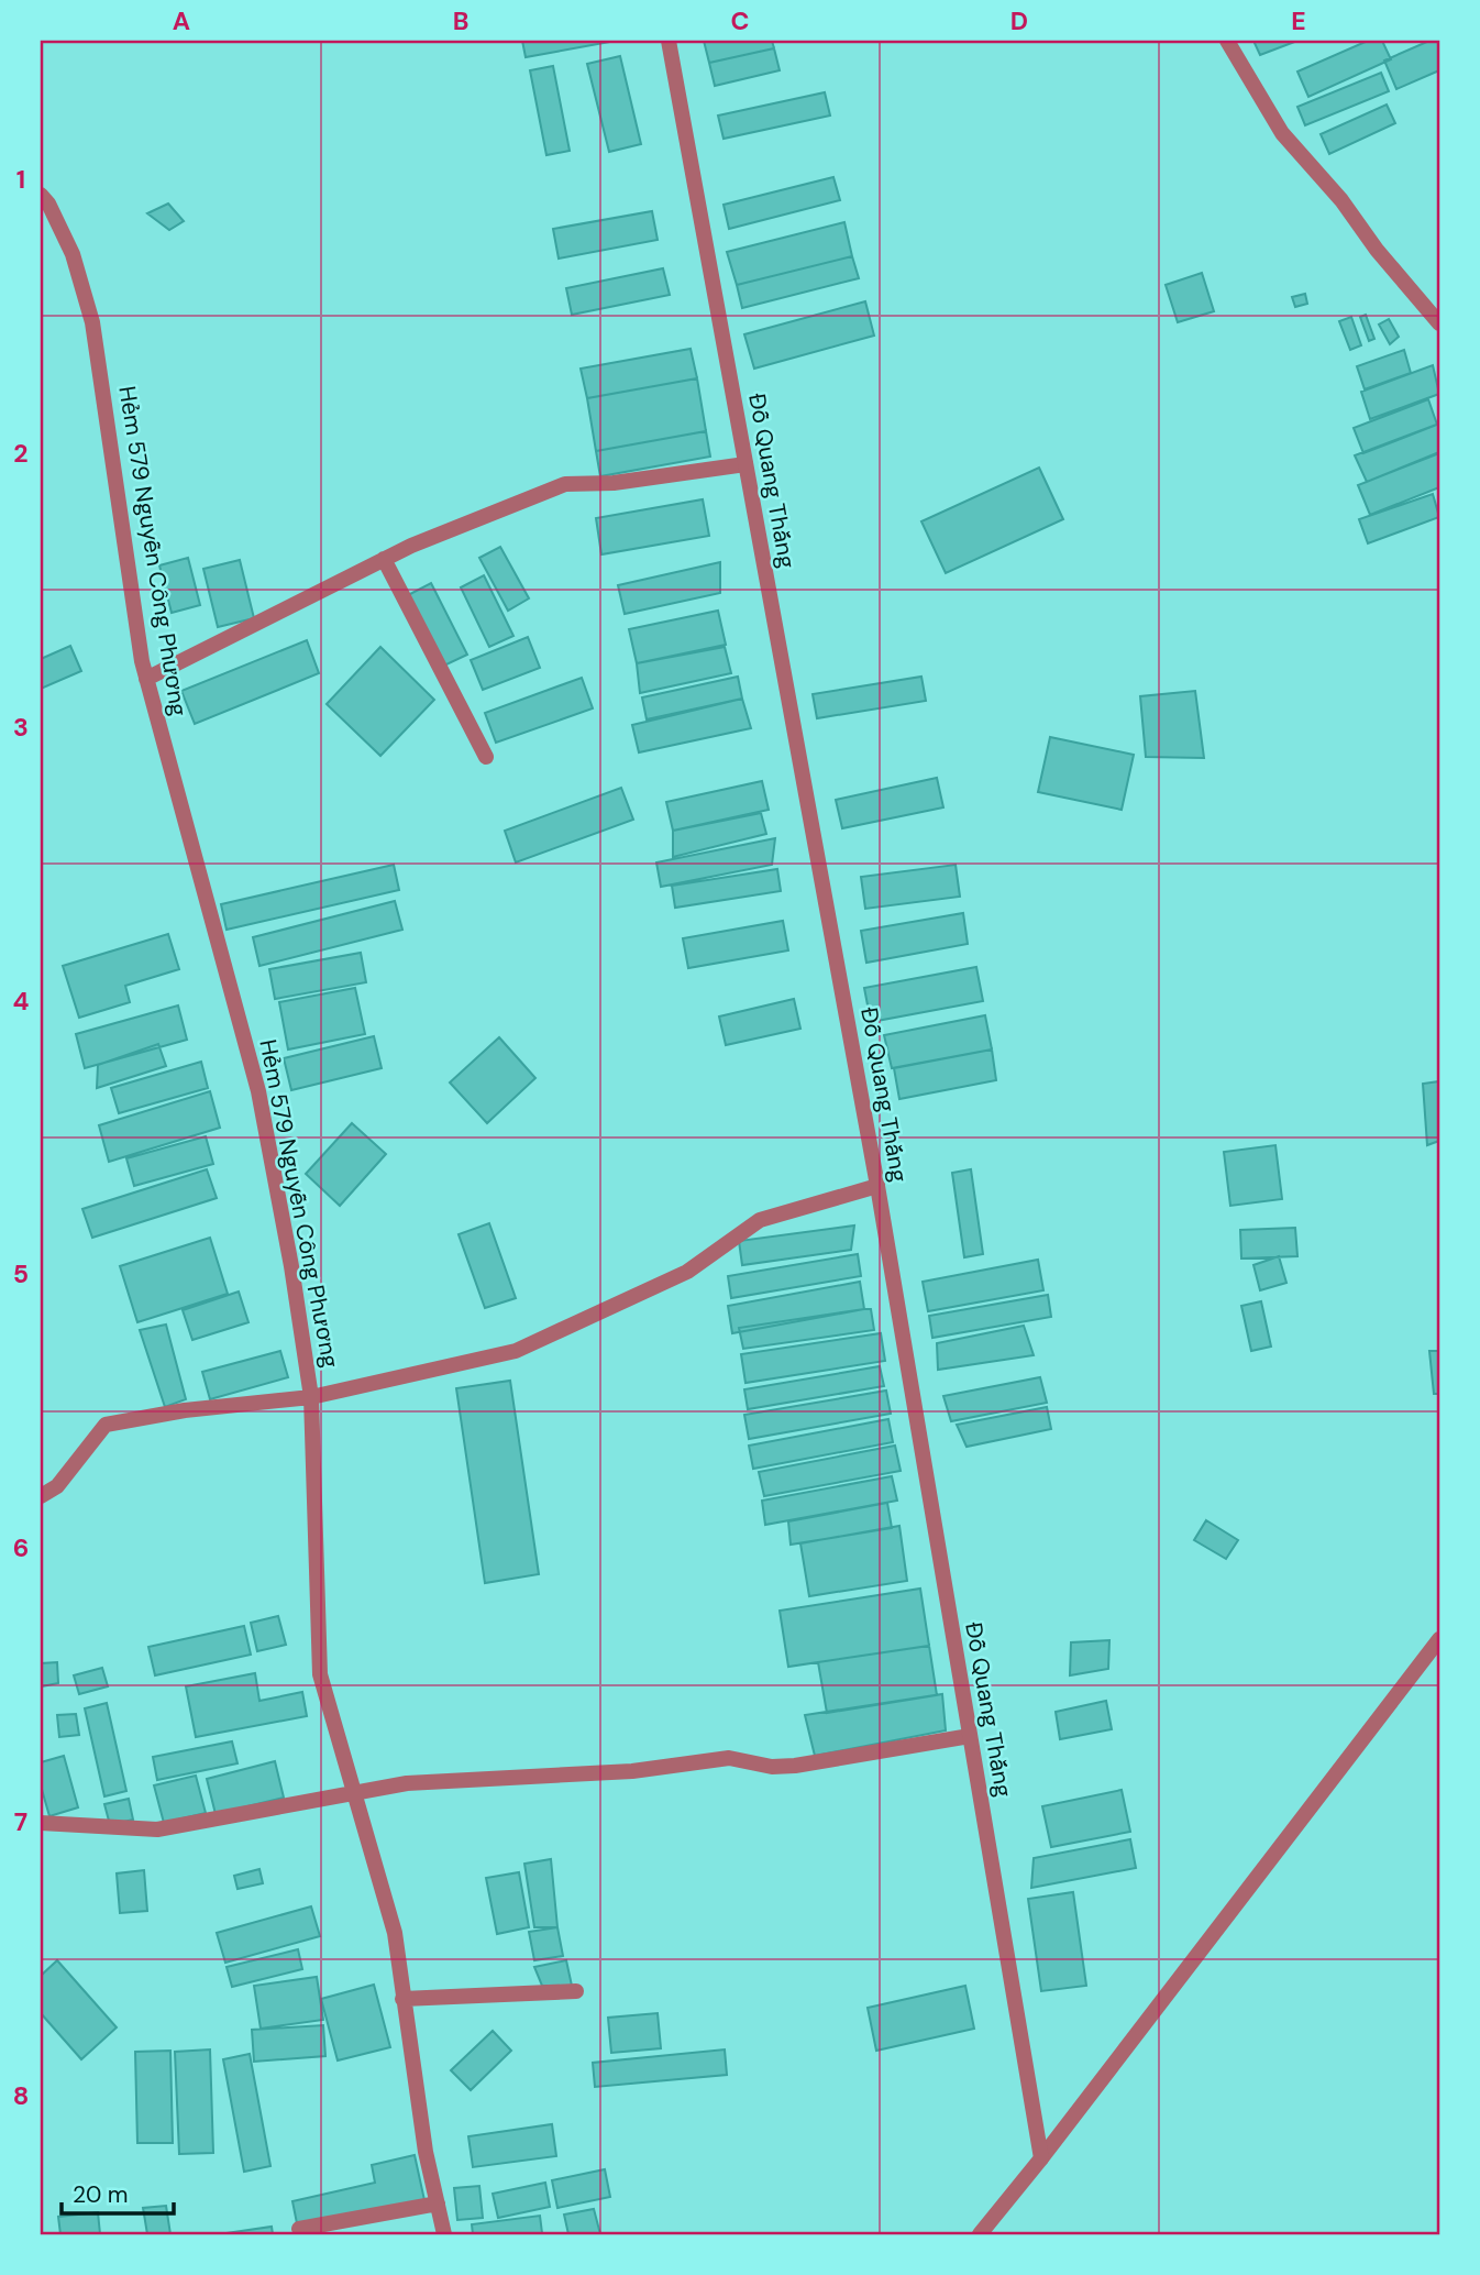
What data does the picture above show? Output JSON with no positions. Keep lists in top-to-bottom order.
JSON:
{
  "streets": {
    "street": ["Đỗ Quang Thắng", "Hẻm 579 Nguyễn Công Phương"]
  },
  "scale_bar": "20 m",
  "grid": {
    "columns": [
      "A",
      "B",
      "C",
      "D",
      "E"
    ],
    "rows": [
      "1",
      "2",
      "3",
      "4",
      "5",
      "6",
      "7",
      "8"
    ]
  }
}
